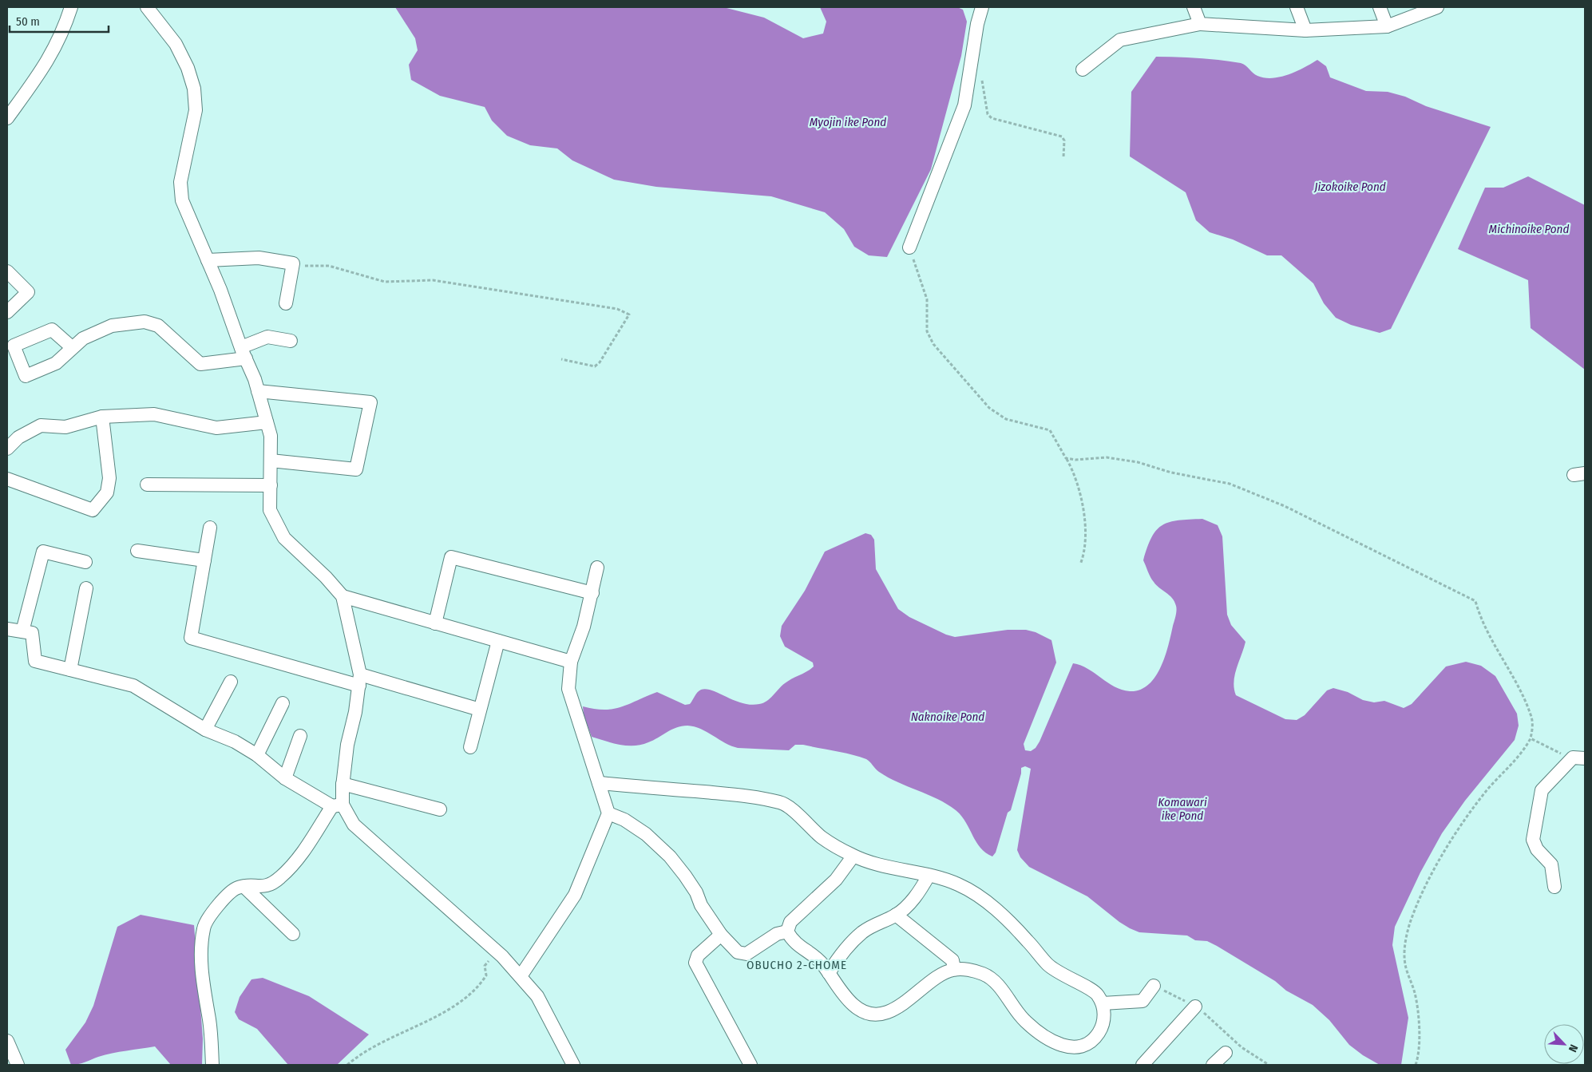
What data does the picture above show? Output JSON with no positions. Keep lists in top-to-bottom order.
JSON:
{
  "districts": ["OBUCHO 2-CHOME"],
  "water": [
    "Myojin ike Pond",
    "Jizokoike Pond",
    "Michinoike Pond",
    "Naknoike Pond",
    "Komawari ike Pond"
  ],
  "scale_bar": "50 m",
  "north": "bottom right"
}
